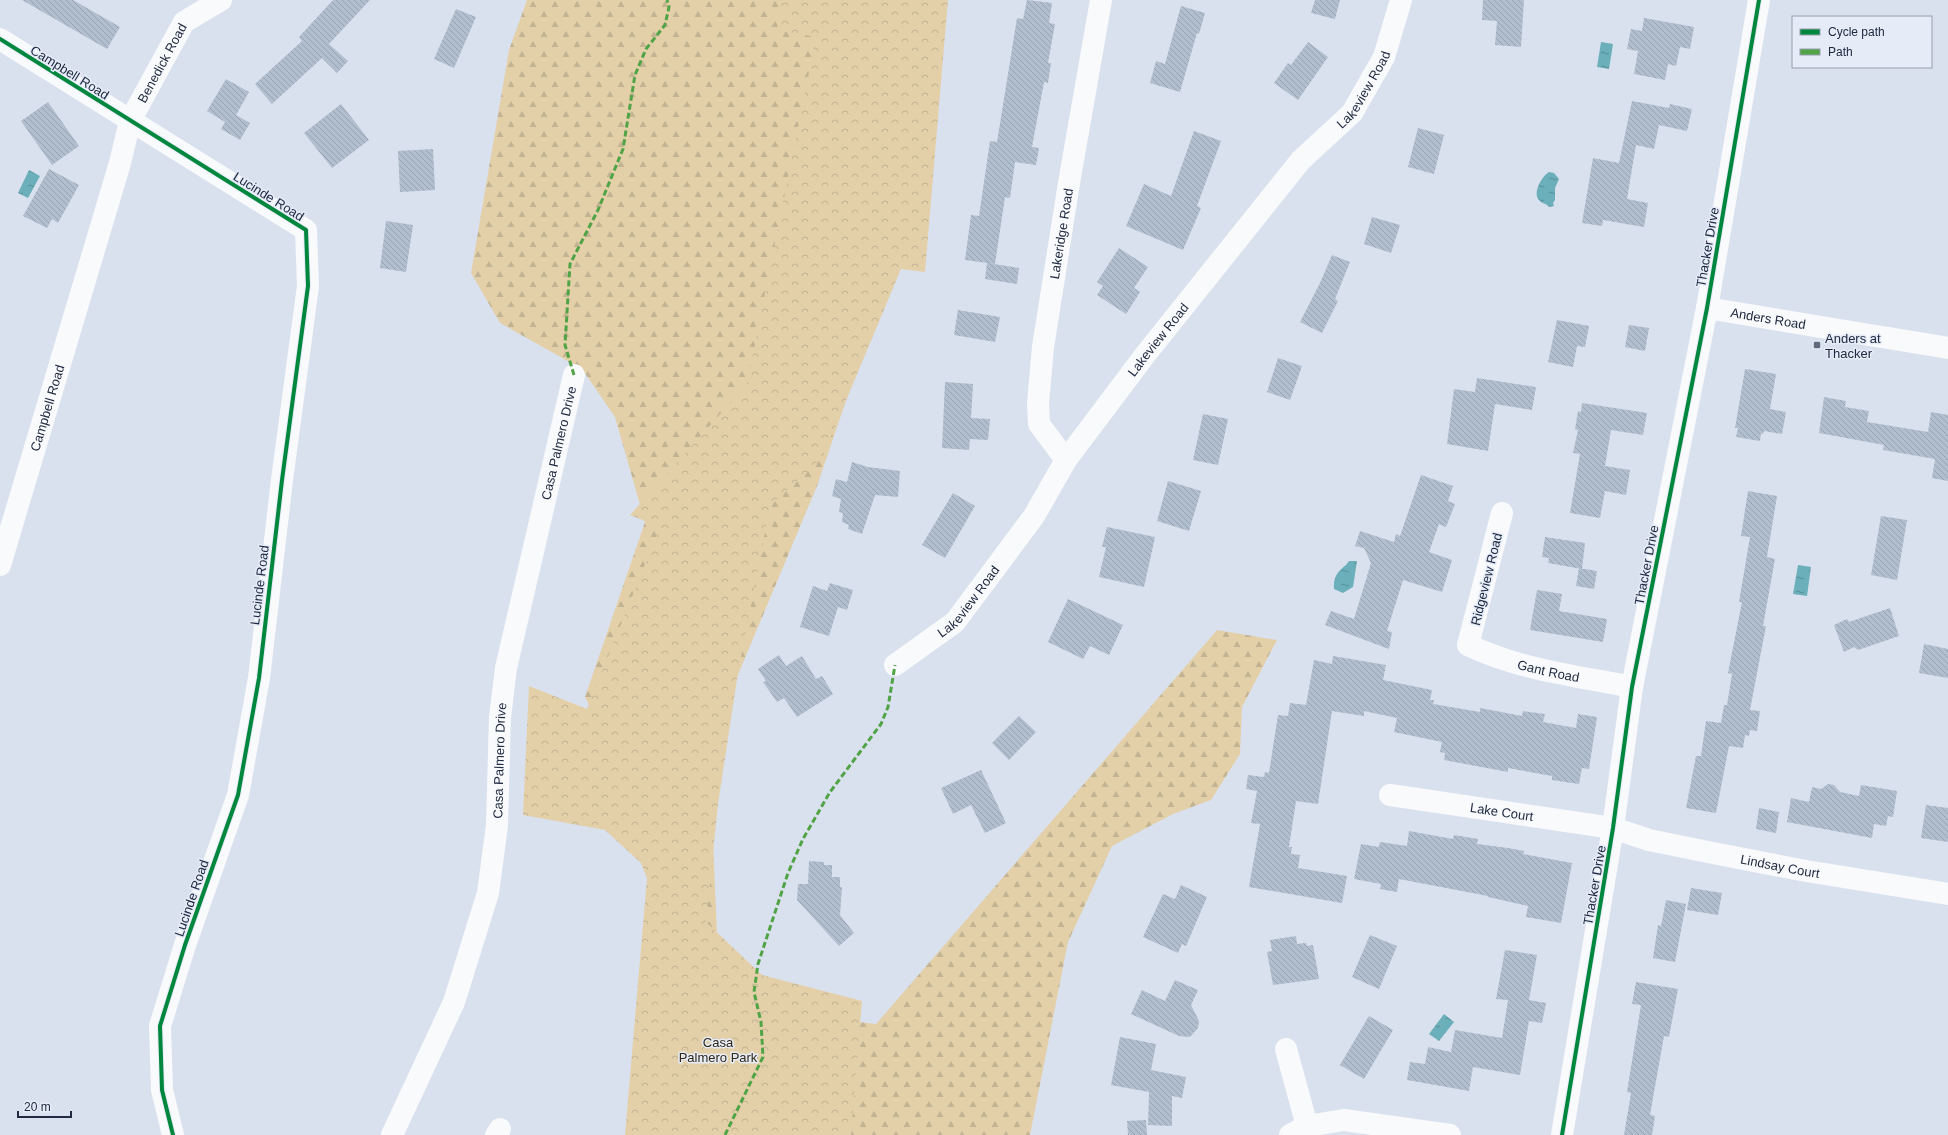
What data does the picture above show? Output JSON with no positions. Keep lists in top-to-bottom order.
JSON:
{
  "streets": {
    "street": [
      "Benedick Road",
      "Campbell Road",
      "Lakeview Road",
      "Lucinde Road",
      "Lakeridge Road",
      "Thacker Drive",
      "Anders Road",
      "Casa Palmero Drive",
      "Ridgeview Road",
      "Gant Road",
      "Lake Court",
      "Lindsay Court"
    ]
  },
  "crossings": [
    ["Benedick Road", "Campbell Road"],
    ["Benedick Road", "Lucinde Road"],
    ["Campbell Road", "Lucinde Road"],
    ["Lakeview Road", "Lakeridge Road"],
    ["Thacker Drive", "Anders Road"],
    ["Thacker Drive", "Gant Road"],
    ["Thacker Drive", "Lake Court"],
    ["Thacker Drive", "Lindsay Court"],
    ["Ridgeview Road", "Gant Road"],
    ["Lake Court", "Lindsay Court"]
  ],
  "parks": ["Casa Palmero Park"],
  "places": {
    "transit": ["Anders at Thacker"]
  },
  "legend": ["Cycle path", "Path"],
  "scale_bar": "20 m"
}
